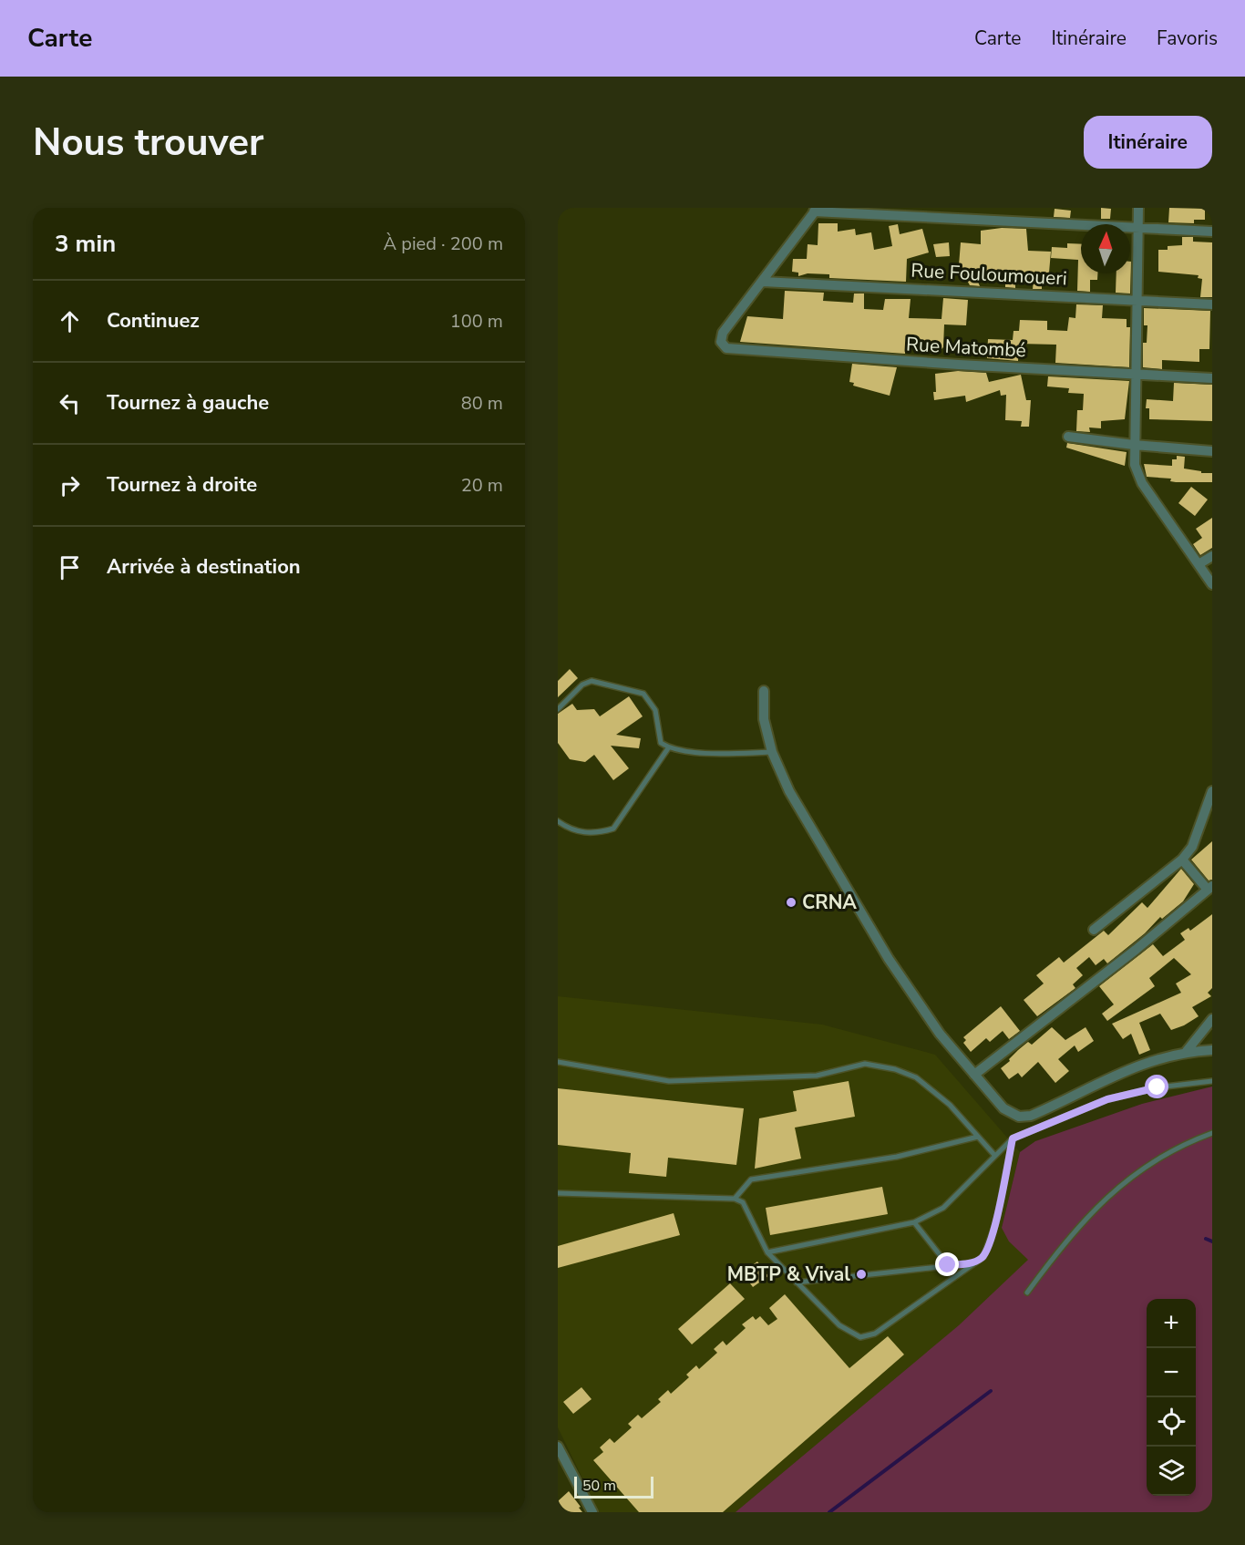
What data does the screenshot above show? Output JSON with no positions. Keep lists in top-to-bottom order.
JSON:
{
  "streets": {
    "street": ["Rue Fouloumoueri", "Rue Matombé"]
  },
  "crossings": [
    ["Rue Fouloumoueri", "Rue Matombé"]
  ],
  "places": ["CRNA", "MBTP & Vival"],
  "scale_bar": "50 m",
  "north": "top",
  "page": {
    "header": "Carte",
    "nav": ["Carte", "Itinéraire", "Favoris"],
    "buttons": "Itinéraire",
    "title": "Nous trouver",
    "heading": ["3 min", "À pied · 200 m"],
    "list": [
      ["Continuez", "100 m"],
      ["Tournez à gauche", "80 m"],
      ["Tournez à droite", "20 m"],
      "Arrivée à destination"
    ],
    "map_buttons": ["+", "−"],
    "scale": "50 m"
  }
}
